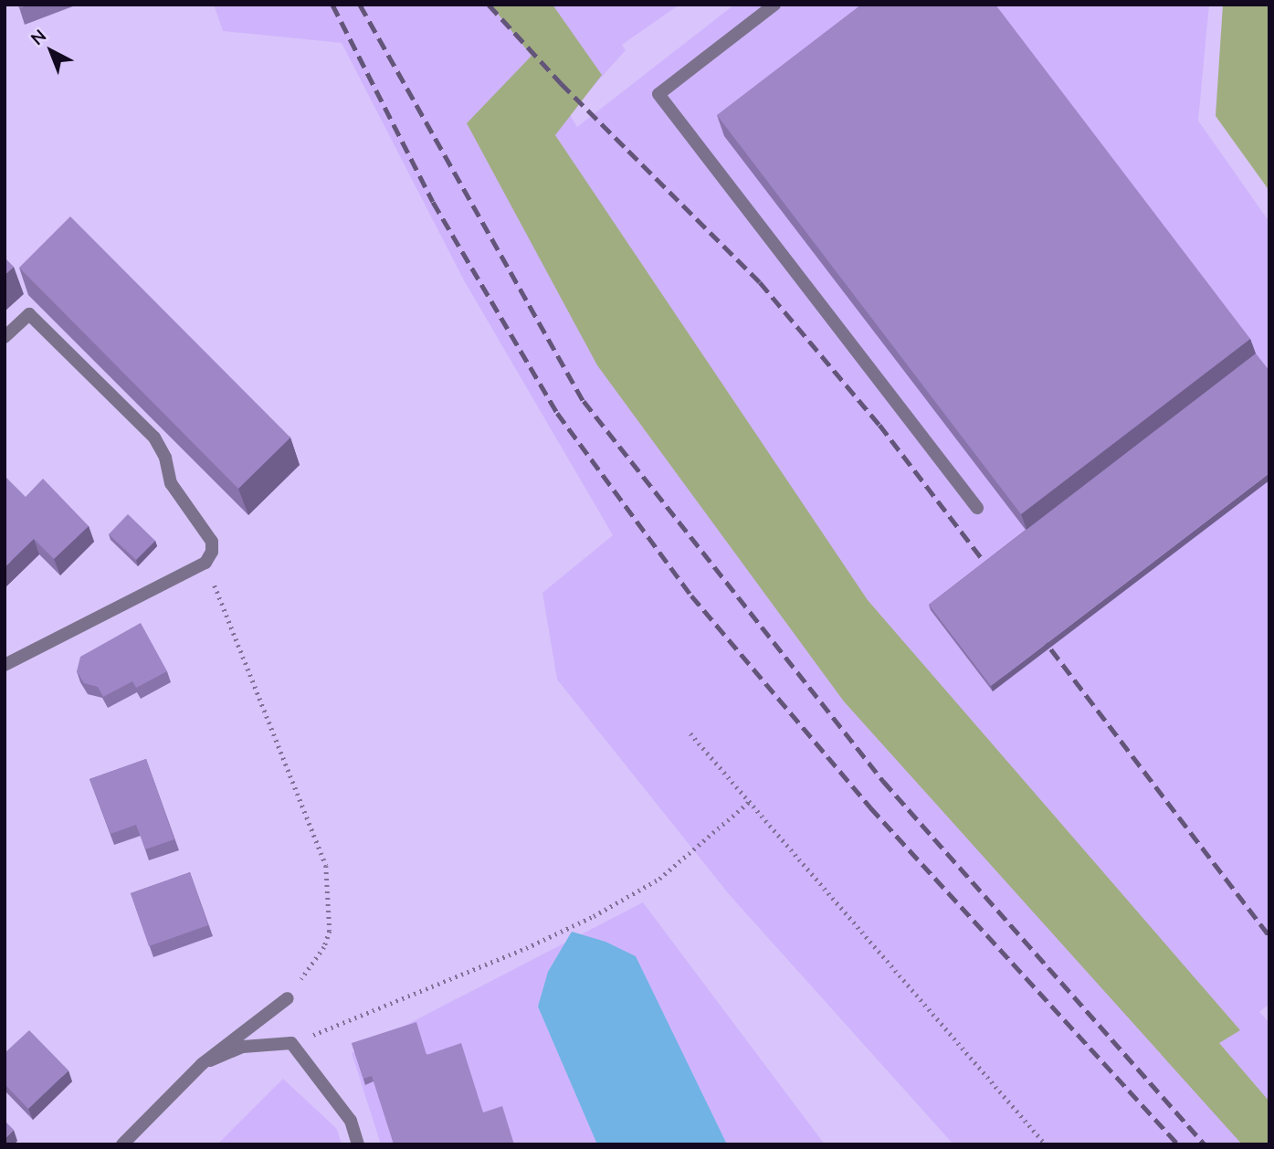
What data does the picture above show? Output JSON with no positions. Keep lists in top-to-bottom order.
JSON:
{
  "north": "top left"
}
